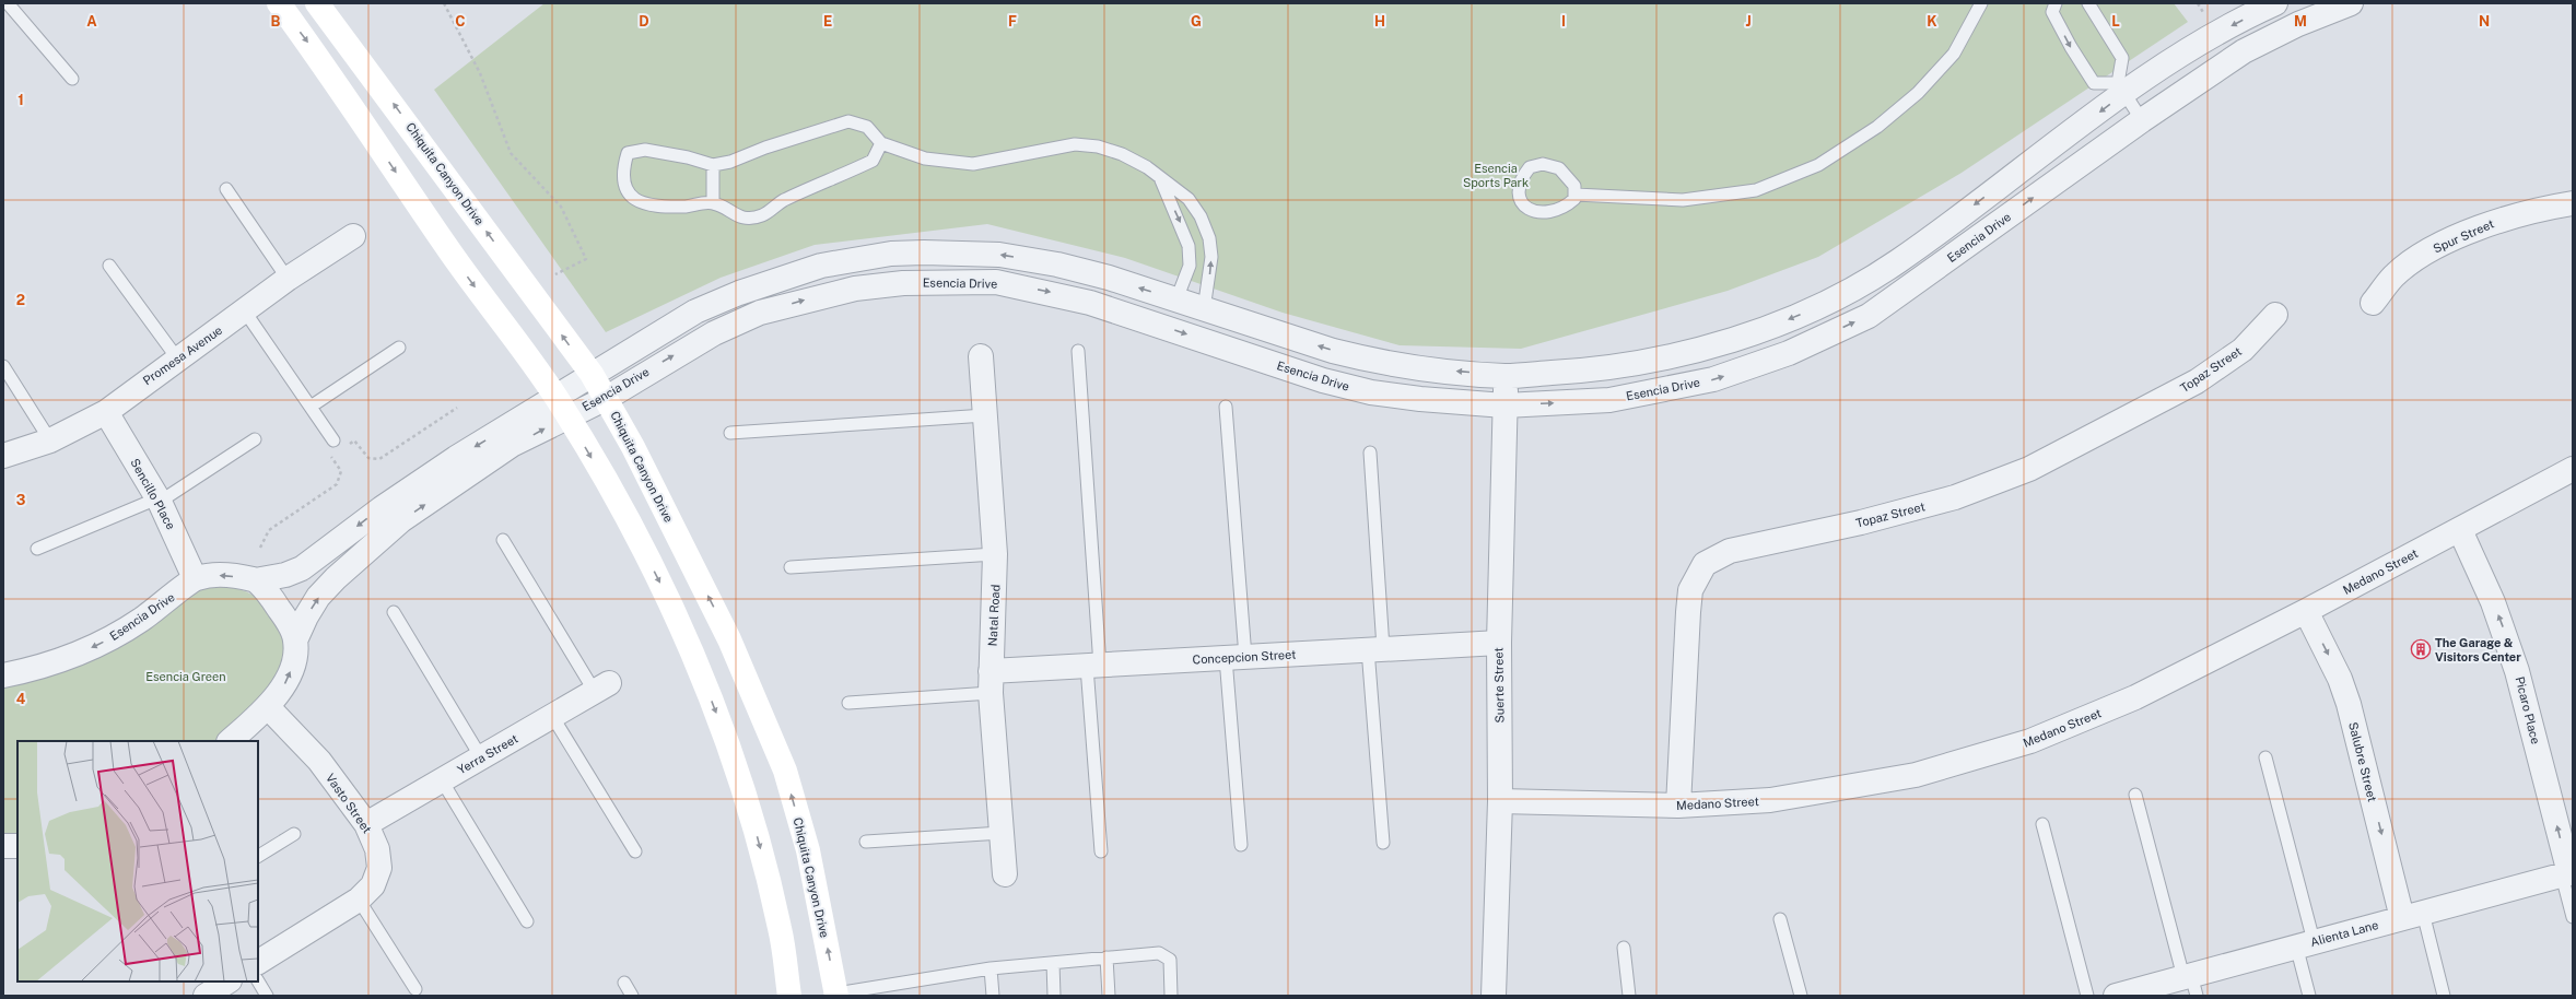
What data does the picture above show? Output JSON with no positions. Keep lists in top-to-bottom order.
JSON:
{
  "streets": {
    "main road": ["Chiquita Canyon Drive"],
    "street": [
      "Spur Street",
      "Esencia Drive",
      "Promesa Avenue",
      "Topaz Street",
      "Sencillo Place",
      "Medano Street",
      "Natal Road",
      "Concepcion Street",
      "Suerte Street",
      "Picaro Place",
      "Yerra Street",
      "Salubre Street",
      "Vasto Street",
      "Alienta Lane"
    ]
  },
  "crossings": [
    ["Chiquita Canyon Drive", "Esencia Drive"],
    ["Esencia Drive", "Sencillo Place"],
    ["Esencia Drive", "Suerte Street"],
    ["Esencia Drive", "Vasto Street"],
    ["Promesa Avenue", "Sencillo Place"],
    ["Topaz Street", "Medano Street"],
    ["Medano Street", "Suerte Street"],
    ["Medano Street", "Picaro Place"],
    ["Medano Street", "Salubre Street"],
    ["Natal Road", "Concepcion Street"],
    ["Concepcion Street", "Suerte Street"],
    ["Picaro Place", "Alienta Lane"],
    ["Yerra Street", "Vasto Street"],
    ["Salubre Street", "Alienta Lane"]
  ],
  "one_way": ["Picaro Place", "Salubre Street"],
  "parks": ["Esencia Sports Park", "Esencia Green"],
  "places": {
    "building": ["The Garage & Visitors Center"]
  },
  "grid": {
    "columns": [
      "A",
      "B",
      "C",
      "D",
      "E",
      "F",
      "G",
      "H",
      "I",
      "J",
      "K",
      "L",
      "M",
      "N"
    ],
    "rows": [
      "1",
      "2",
      "3",
      "4"
    ]
  }
}
